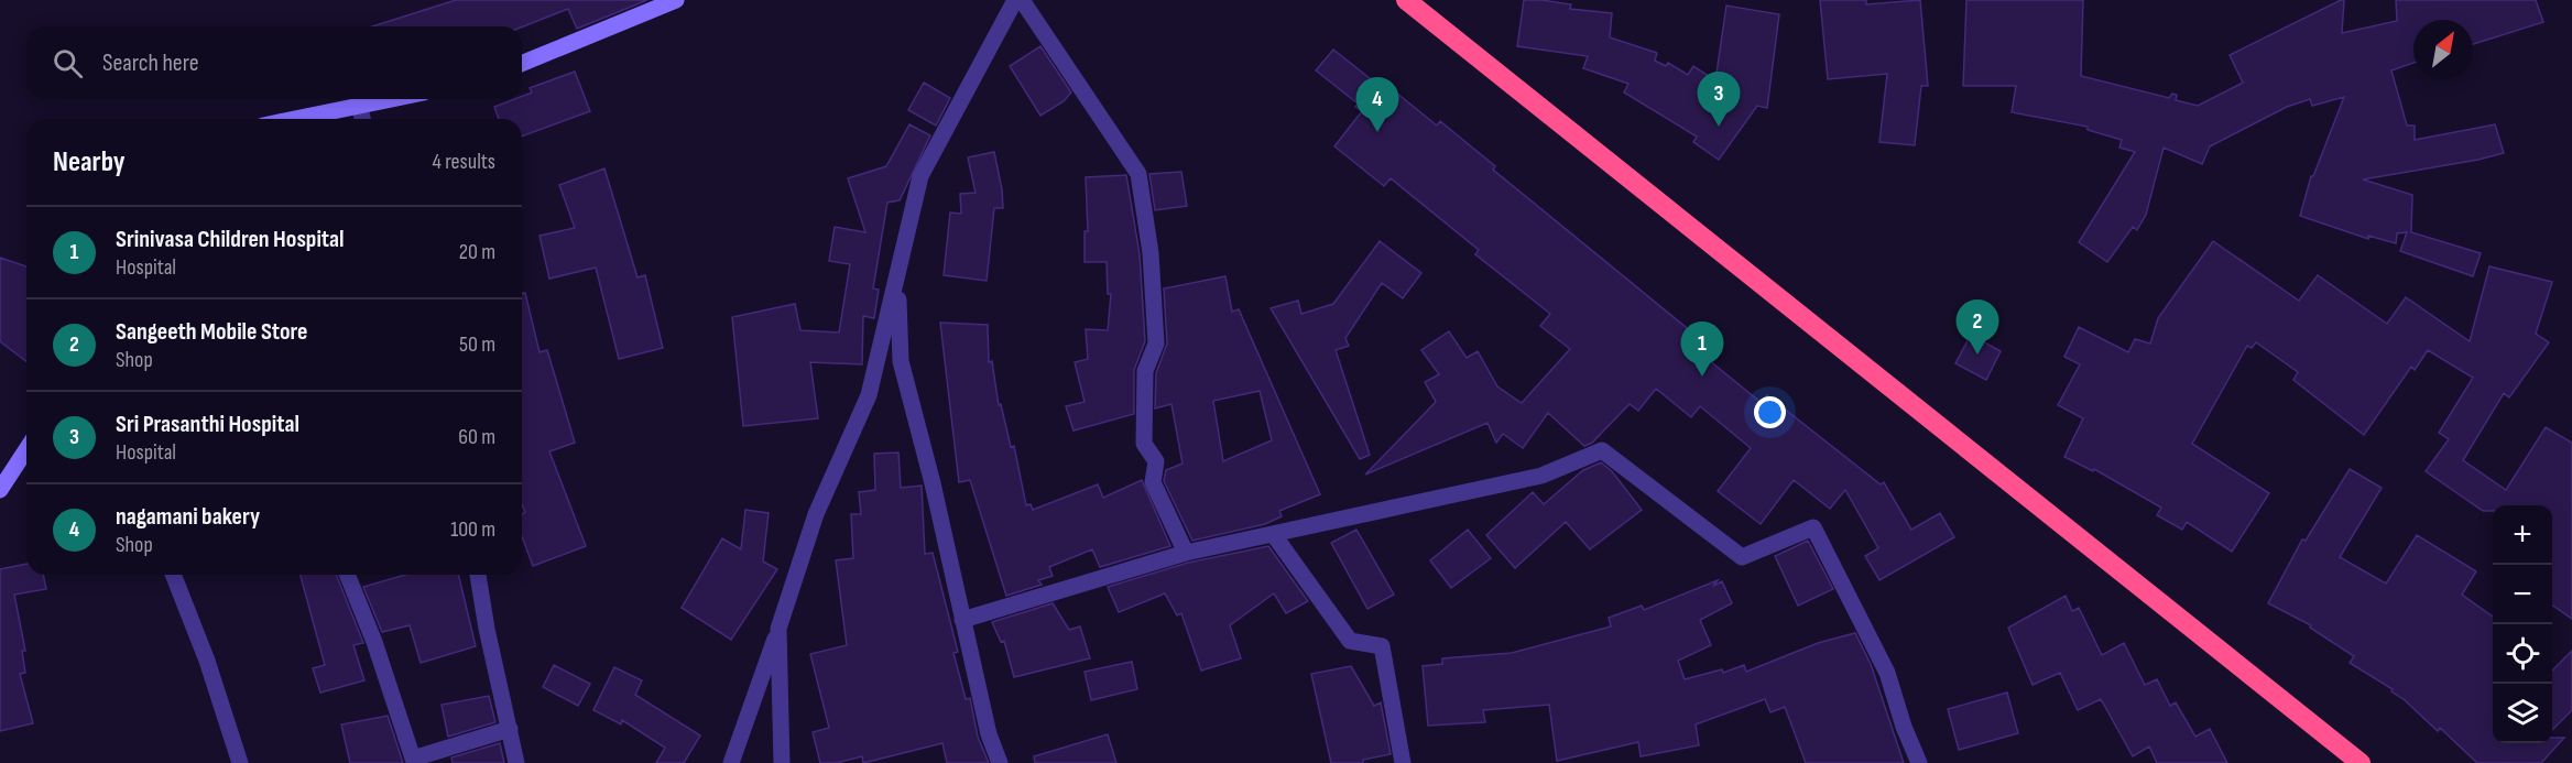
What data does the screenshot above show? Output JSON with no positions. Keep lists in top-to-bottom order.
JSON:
{
  "north": "top right",
  "page": {
    "search": "Search here",
    "pins": [
      "3",
      "4",
      "2",
      "1"
    ],
    "heading": ["Nearby", "4 results"],
    "list": [
      {
        "mark": "1",
        "name": "Srinivasa Children Hospital",
        "note": "Hospital",
        "value": "20 m"
      },
      {
        "mark": "2",
        "name": "Sangeeth Mobile Store",
        "note": "Shop",
        "value": "50 m"
      },
      {
        "mark": "3",
        "name": "Sri Prasanthi Hospital",
        "note": "Hospital",
        "value": "60 m"
      },
      {
        "mark": "4",
        "name": "nagamani bakery",
        "note": "Shop",
        "value": "100 m"
      }
    ],
    "map_buttons": ["+", "−"]
  }
}
